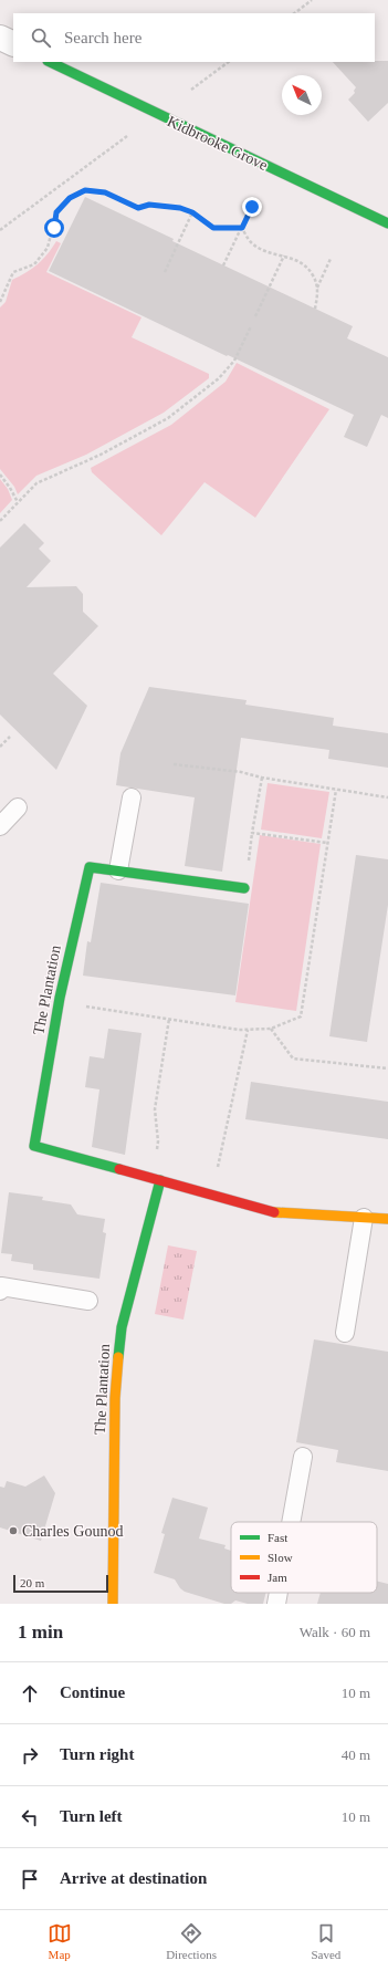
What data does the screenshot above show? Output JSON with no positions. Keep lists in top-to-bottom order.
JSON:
{
  "streets": {
    "street": ["Kidbrooke Grove", "The Plantation"]
  },
  "places": ["Charles Gounod"],
  "legend": ["Fast", "Slow", "Jam"],
  "scale_bar": "20 m",
  "north": "top left",
  "page": {
    "search": "Search here",
    "scale": "20 m",
    "heading": ["1 min", "Walk · 60 m"],
    "list": [
      ["Continue", "10 m"],
      ["Turn right", "40 m"],
      ["Turn left", "10 m"],
      "Arrive at destination"
    ],
    "nav": ["Map", "Directions", "Saved"]
  }
}
